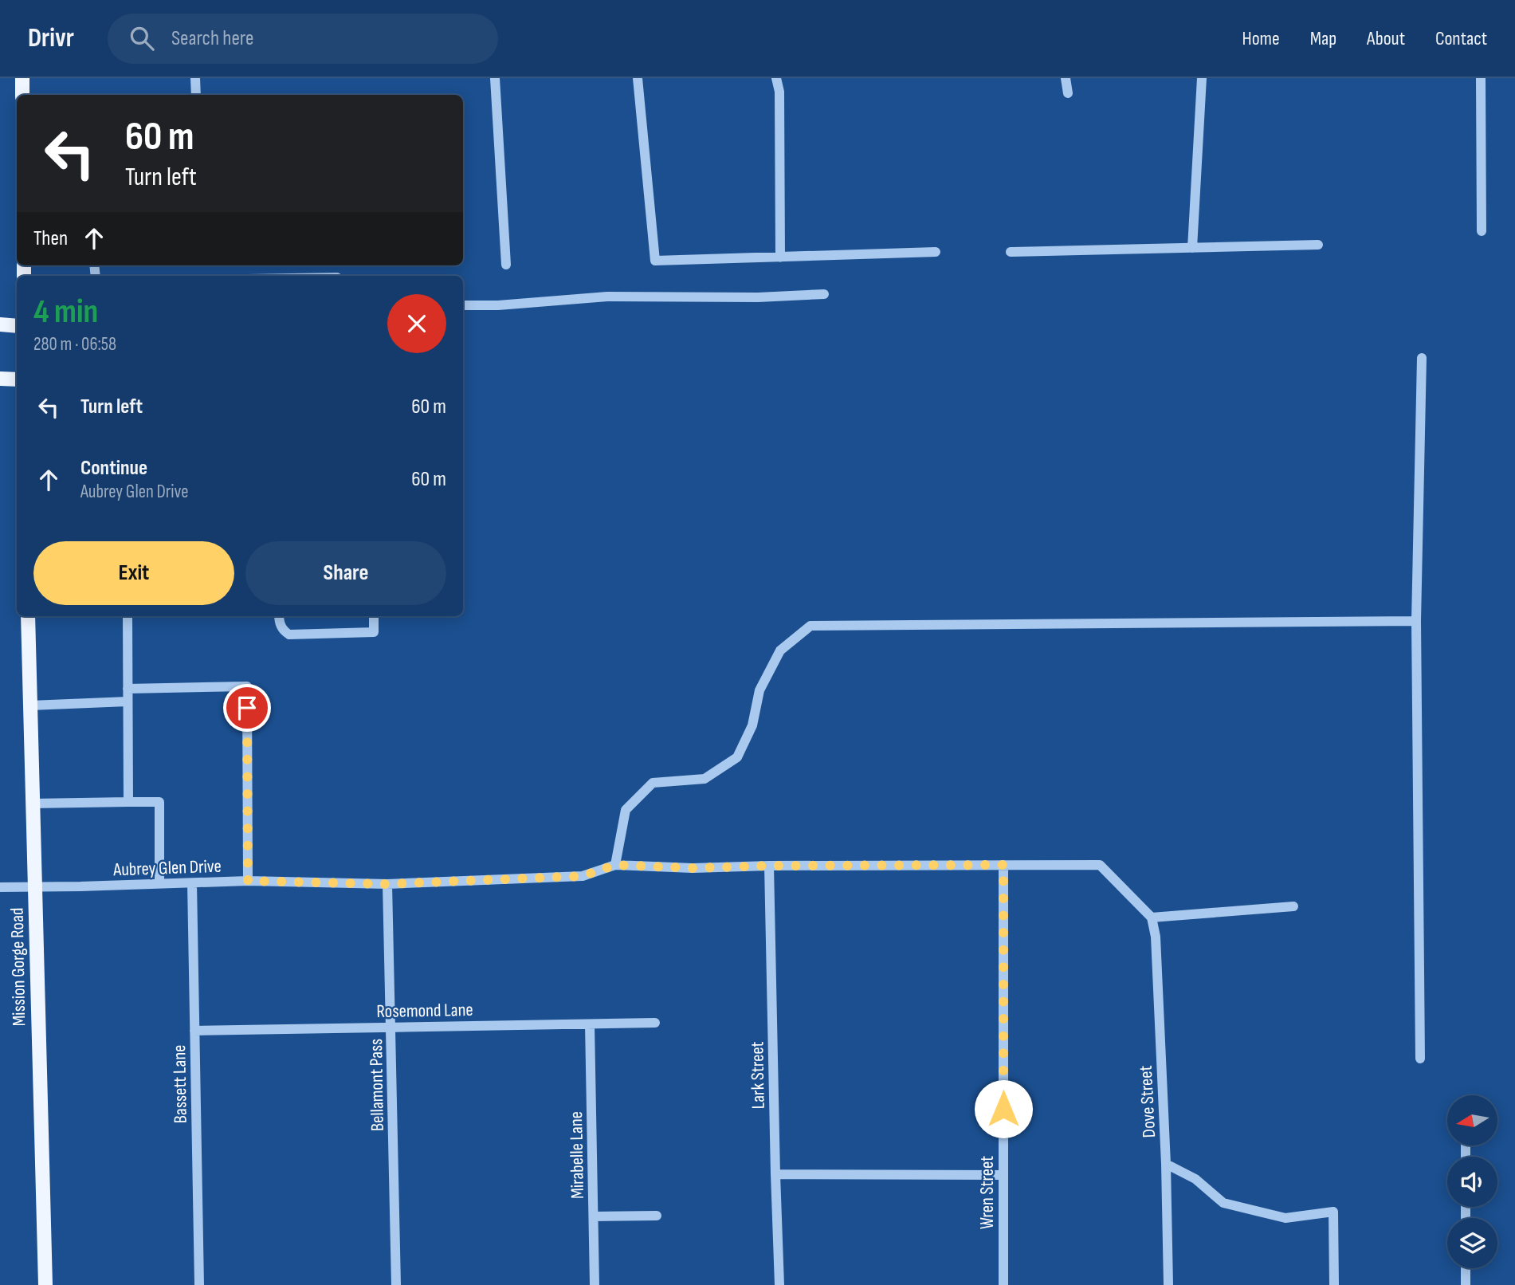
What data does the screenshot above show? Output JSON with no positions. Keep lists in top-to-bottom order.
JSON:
{
  "streets": {
    "main road": ["Mission Gorge Road"],
    "street": [
      "Aubrey Glen Drive",
      "Rosemond Lane",
      "Lark Street",
      "Bassett Lane",
      "Bellamont Pass",
      "Dove Street",
      "Mirabelle Lane",
      "Wren Street"
    ]
  },
  "crossings": [
    ["Aubrey Glen Drive", "Mission Gorge Road"],
    ["Aubrey Glen Drive", "Lark Street"],
    ["Aubrey Glen Drive", "Bassett Lane"],
    ["Aubrey Glen Drive", "Bellamont Pass"],
    ["Aubrey Glen Drive", "Dove Street"],
    ["Aubrey Glen Drive", "Wren Street"],
    ["Rosemond Lane", "Bassett Lane"],
    ["Rosemond Lane", "Bellamont Pass"],
    ["Rosemond Lane", "Mirabelle Lane"]
  ],
  "north": "left",
  "page": {
    "header": "Drivr",
    "search": "Search here",
    "nav": [
      "Home",
      "Map",
      "About",
      "Contact"
    ],
    "turn": ["60 m", "Turn left"],
    "then": "Then",
    "heading": ["4 min", "280 m · 06:58"],
    "list": [
      {
        "name": "Turn left",
        "value": "60 m"
      },
      {
        "name": "Continue",
        "note": "Aubrey Glen Drive",
        "value": "60 m"
      }
    ],
    "buttons": ["Exit", "Share"]
  }
}
